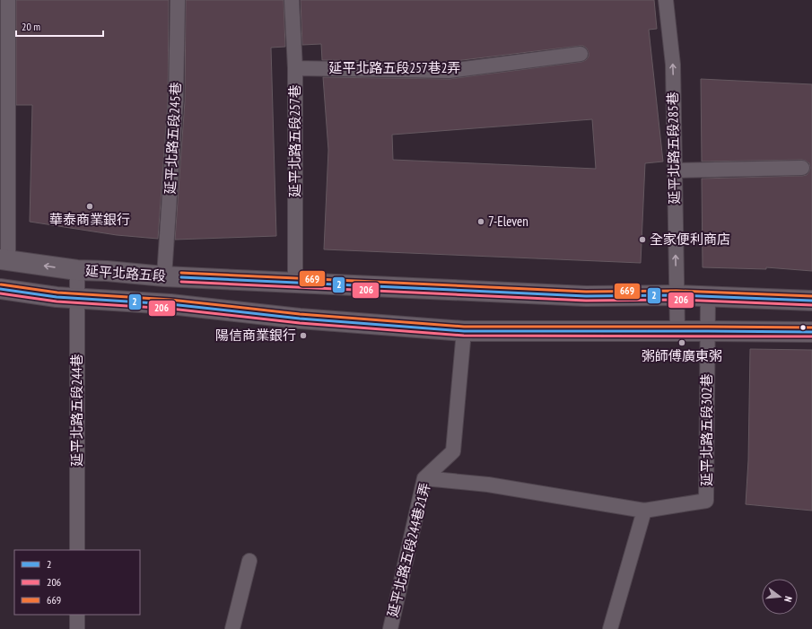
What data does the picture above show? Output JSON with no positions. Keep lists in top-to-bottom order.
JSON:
{
  "streets": {
    "street": ["延平北路五段"],
    "lane": [
      "延平北路五段257巷2弄",
      "延平北路五段245巷",
      "延平北路五段257巷",
      "延平北路五段285巷",
      "延平北路五段244巷",
      "延平北路五段302巷",
      "延平北路五段244巷21弄"
    ]
  },
  "crossings": [
    ["延平北路五段257巷2弄", "延平北路五段257巷"],
    ["延平北路五段245巷", "延平北路五段"],
    ["延平北路五段257巷", "延平北路五段"],
    ["延平北路五段285巷", "延平北路五段"],
    ["延平北路五段", "延平北路五段244巷"],
    ["延平北路五段", "延平北路五段302巷"],
    ["延平北路五段", "延平北路五段244巷21弄"],
    ["延平北路五段302巷", "延平北路五段244巷21弄"]
  ],
  "one_way": ["延平北路五段285巷"],
  "places": [
    "華泰商業銀行",
    "7-Eleven",
    "全家便利商店",
    "陽信商業銀行",
    "粥師傅廣東粥"
  ],
  "lines": ["transit line 669", "transit line 2", "transit line 206"],
  "legend": ["2", "206", "669"],
  "scale_bar": "20 m",
  "north": "right"
}
